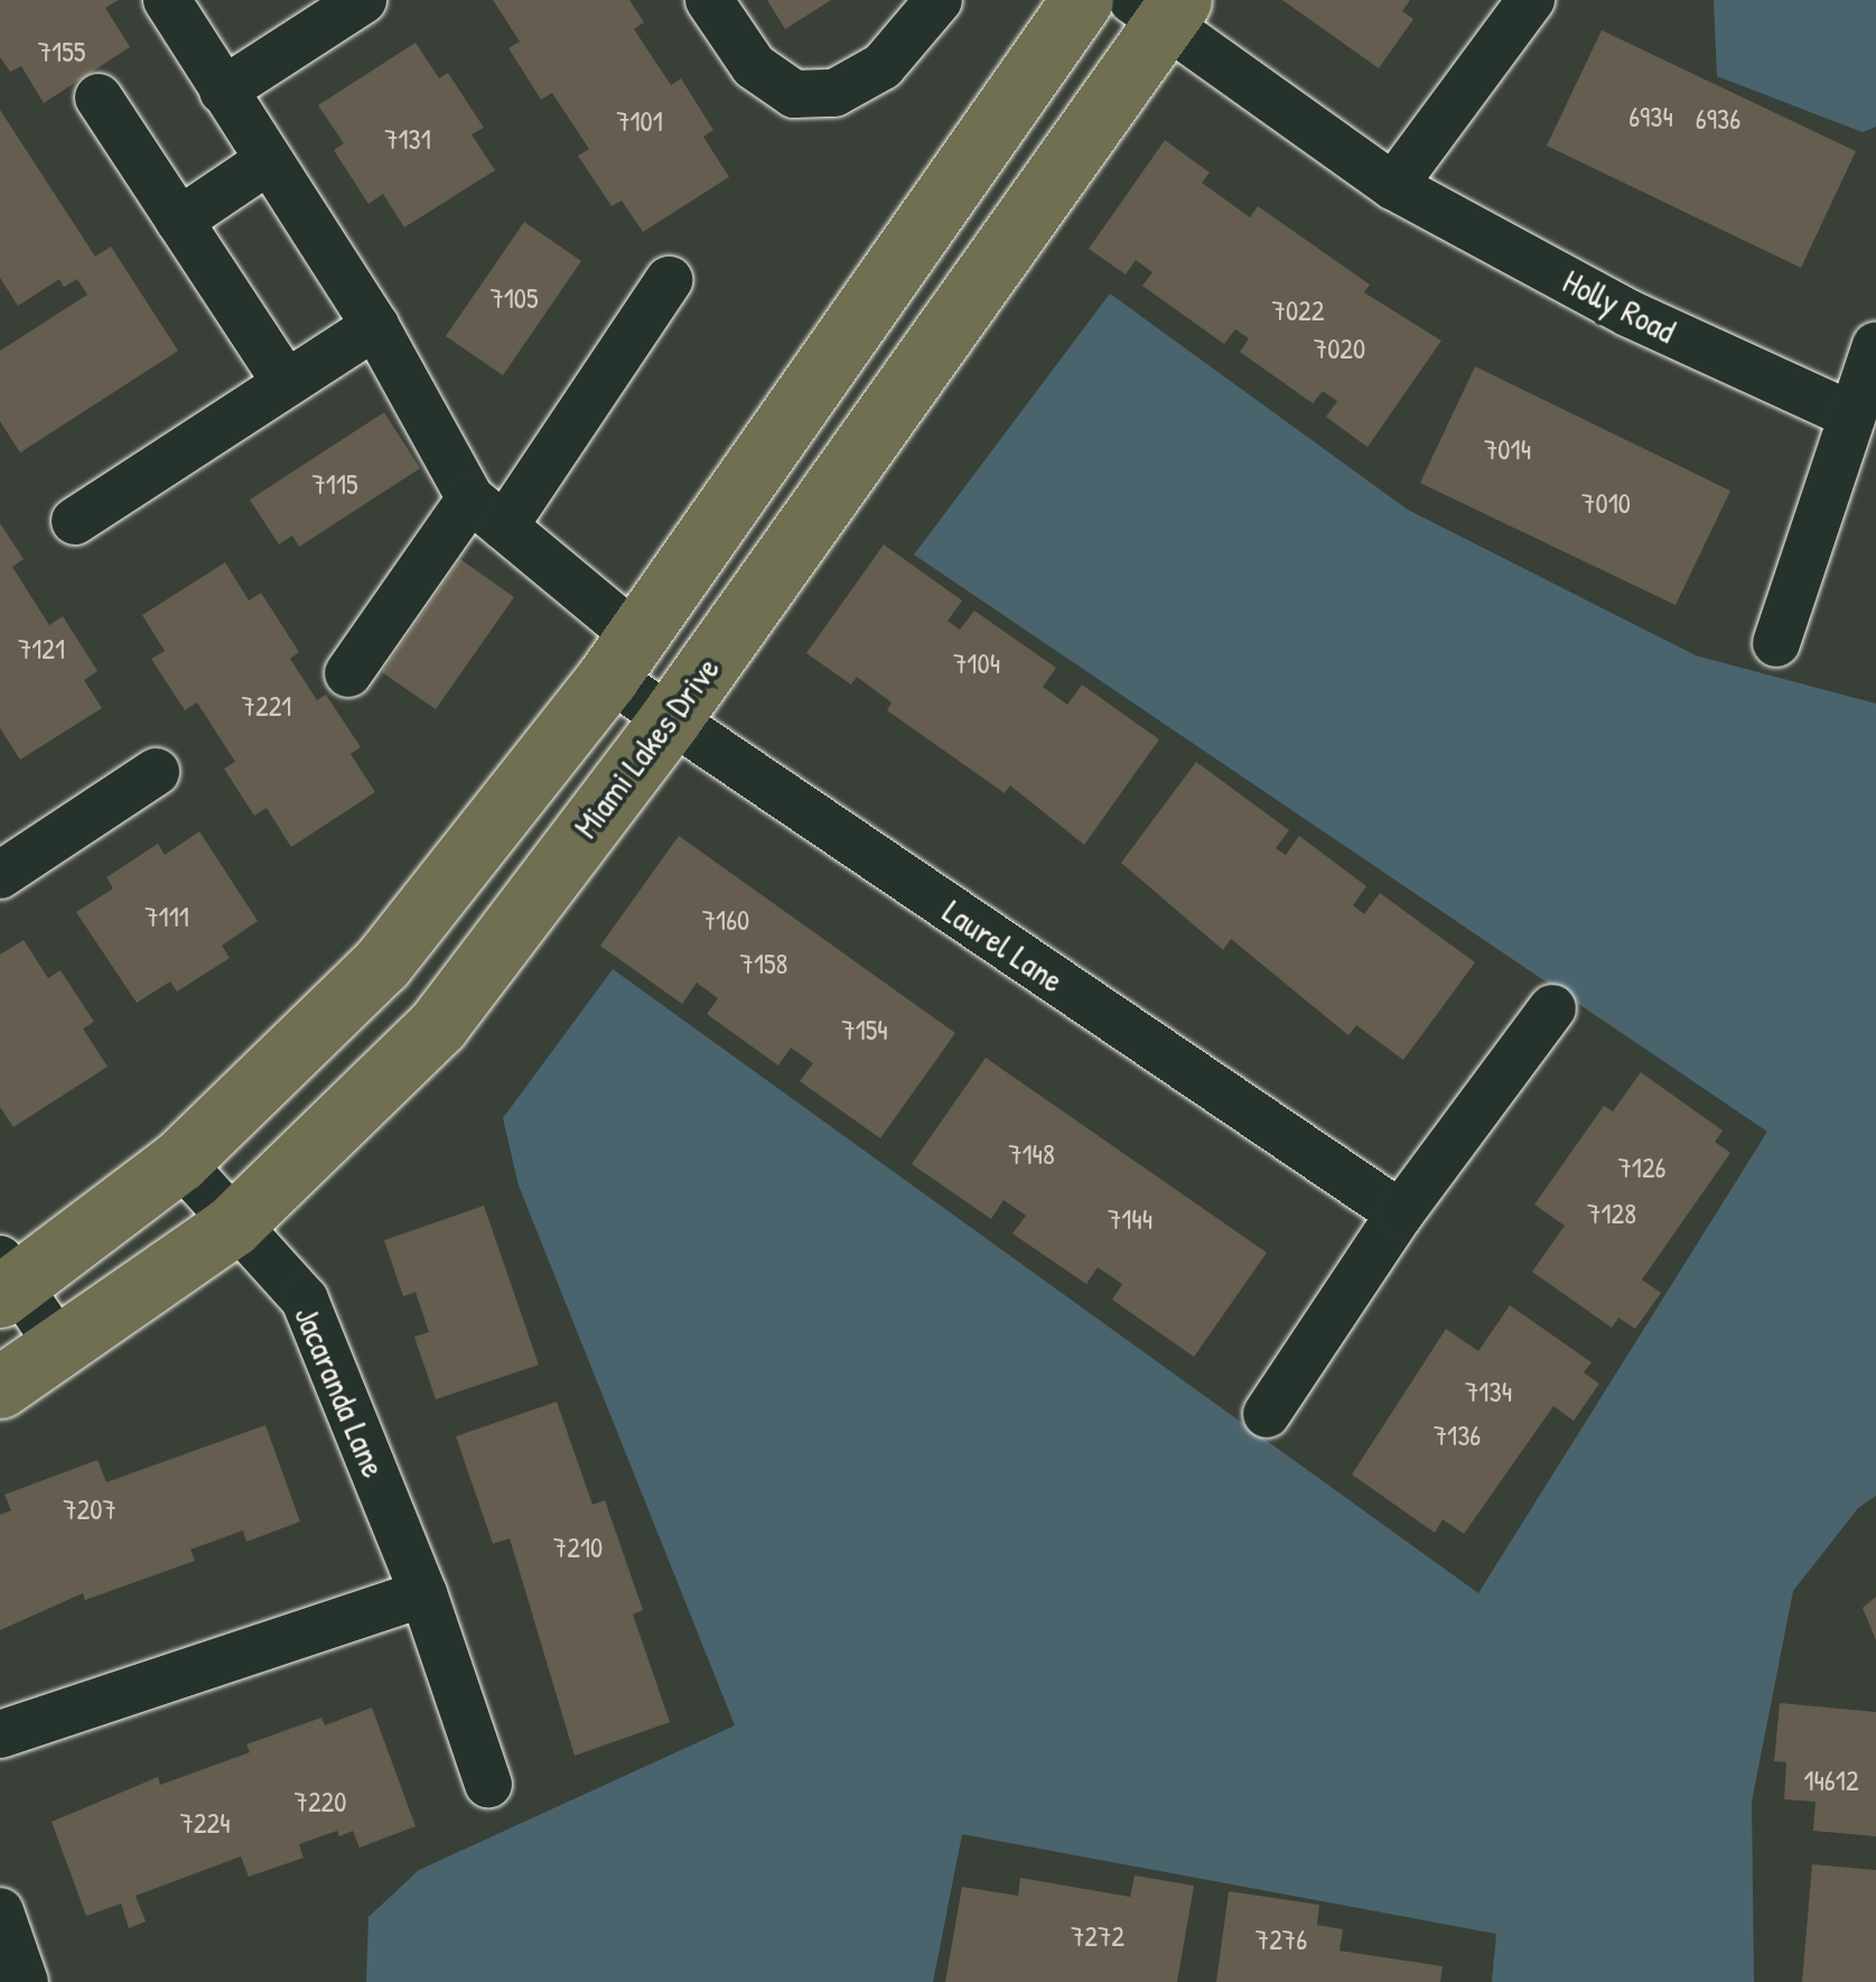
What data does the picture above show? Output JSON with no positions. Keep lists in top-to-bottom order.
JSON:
{
  "streets": {
    "main road": ["Miami Lakes Drive"],
    "street": ["Holly Road", "Laurel Lane", "Jacaranda Lane"]
  },
  "crossings": [
    ["Holly Road", "Miami Lakes Drive"],
    ["Miami Lakes Drive", "Laurel Lane"],
    ["Miami Lakes Drive", "Jacaranda Lane"]
  ],
  "house_numbers": [
    "7155",
    "6934",
    "6936",
    "7101",
    "7131",
    "7105",
    "7022",
    "7020",
    "7014",
    "7115",
    "7010",
    "7121",
    "7104",
    "7221",
    "7111",
    "7160",
    "7158",
    "7154",
    "7148",
    "7126",
    "7128",
    "7144",
    "7134",
    "7136",
    "7207",
    "7210",
    "14612",
    "7220",
    "7224",
    "7272",
    "7276"
  ]
}
